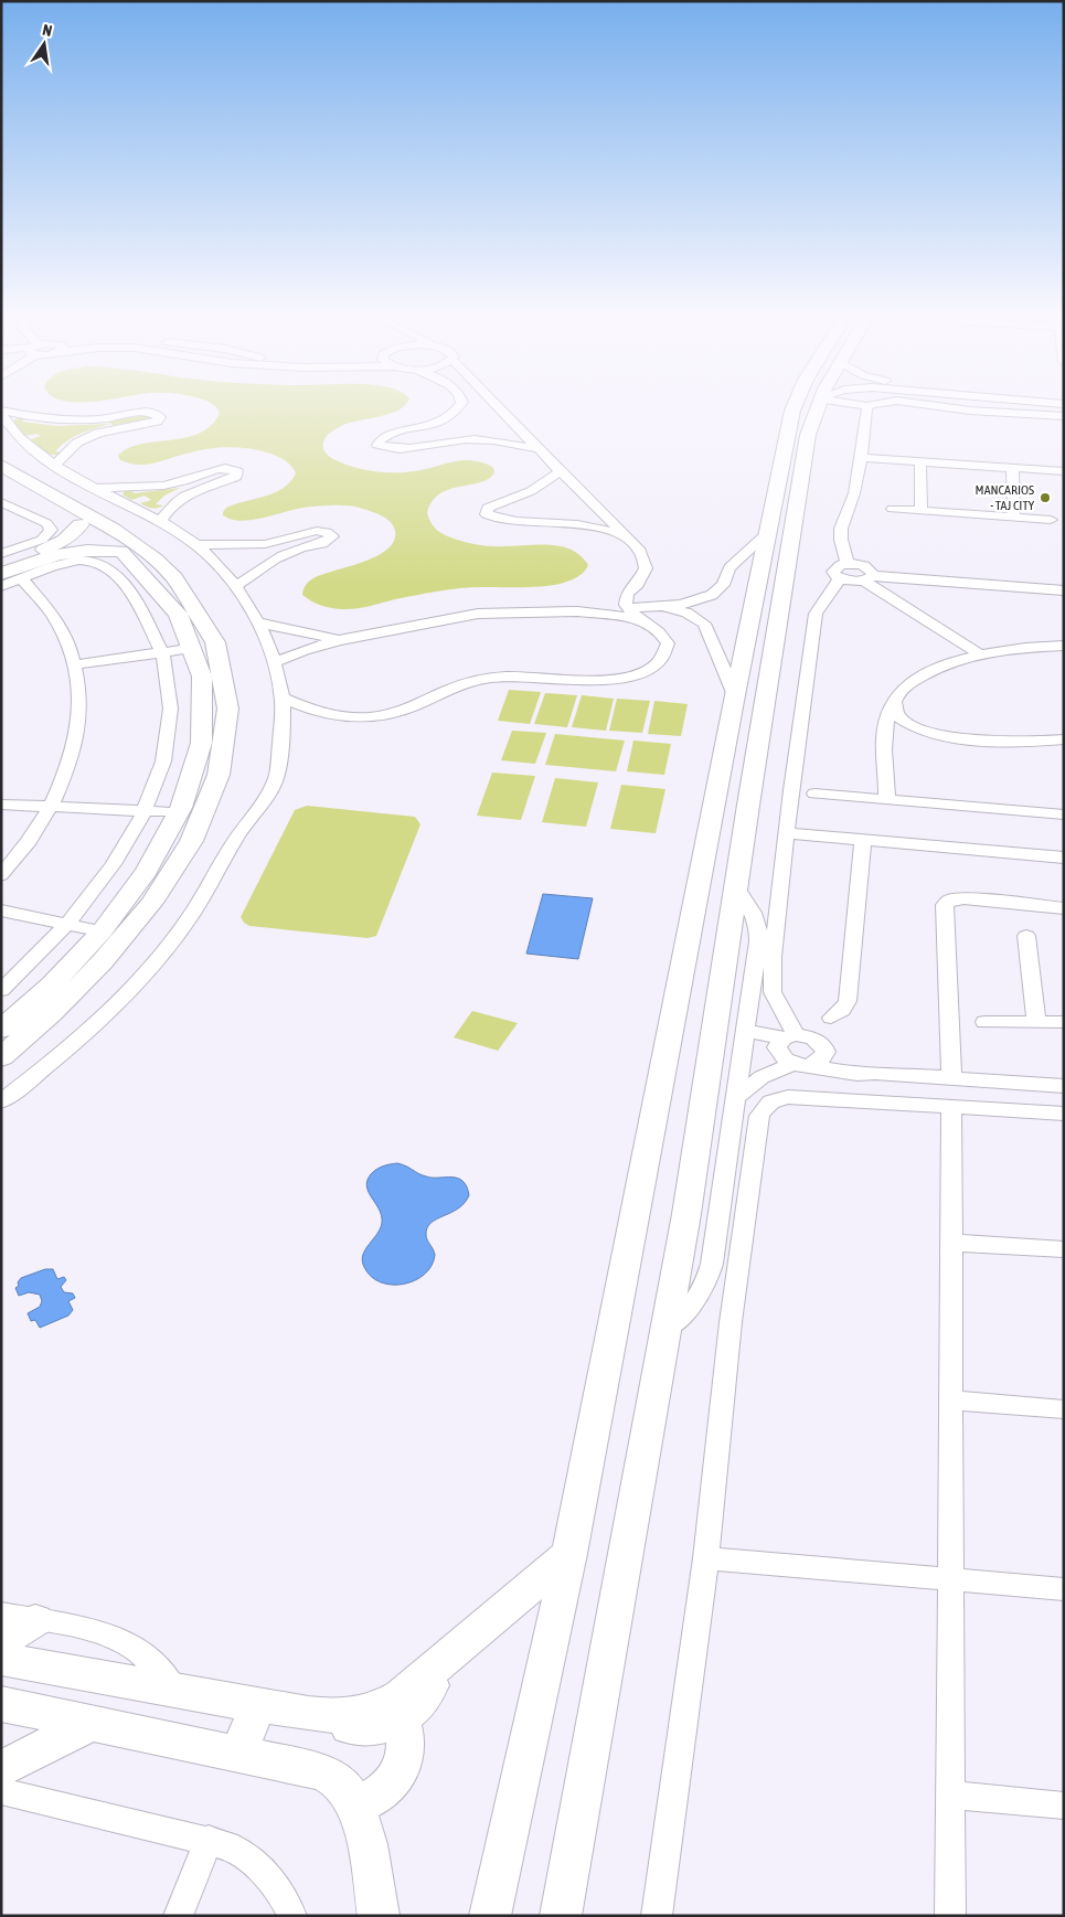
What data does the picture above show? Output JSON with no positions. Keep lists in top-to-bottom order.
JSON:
{
  "places": ["MANCARIOS - TAJ CITY"],
  "north": "top"
}
